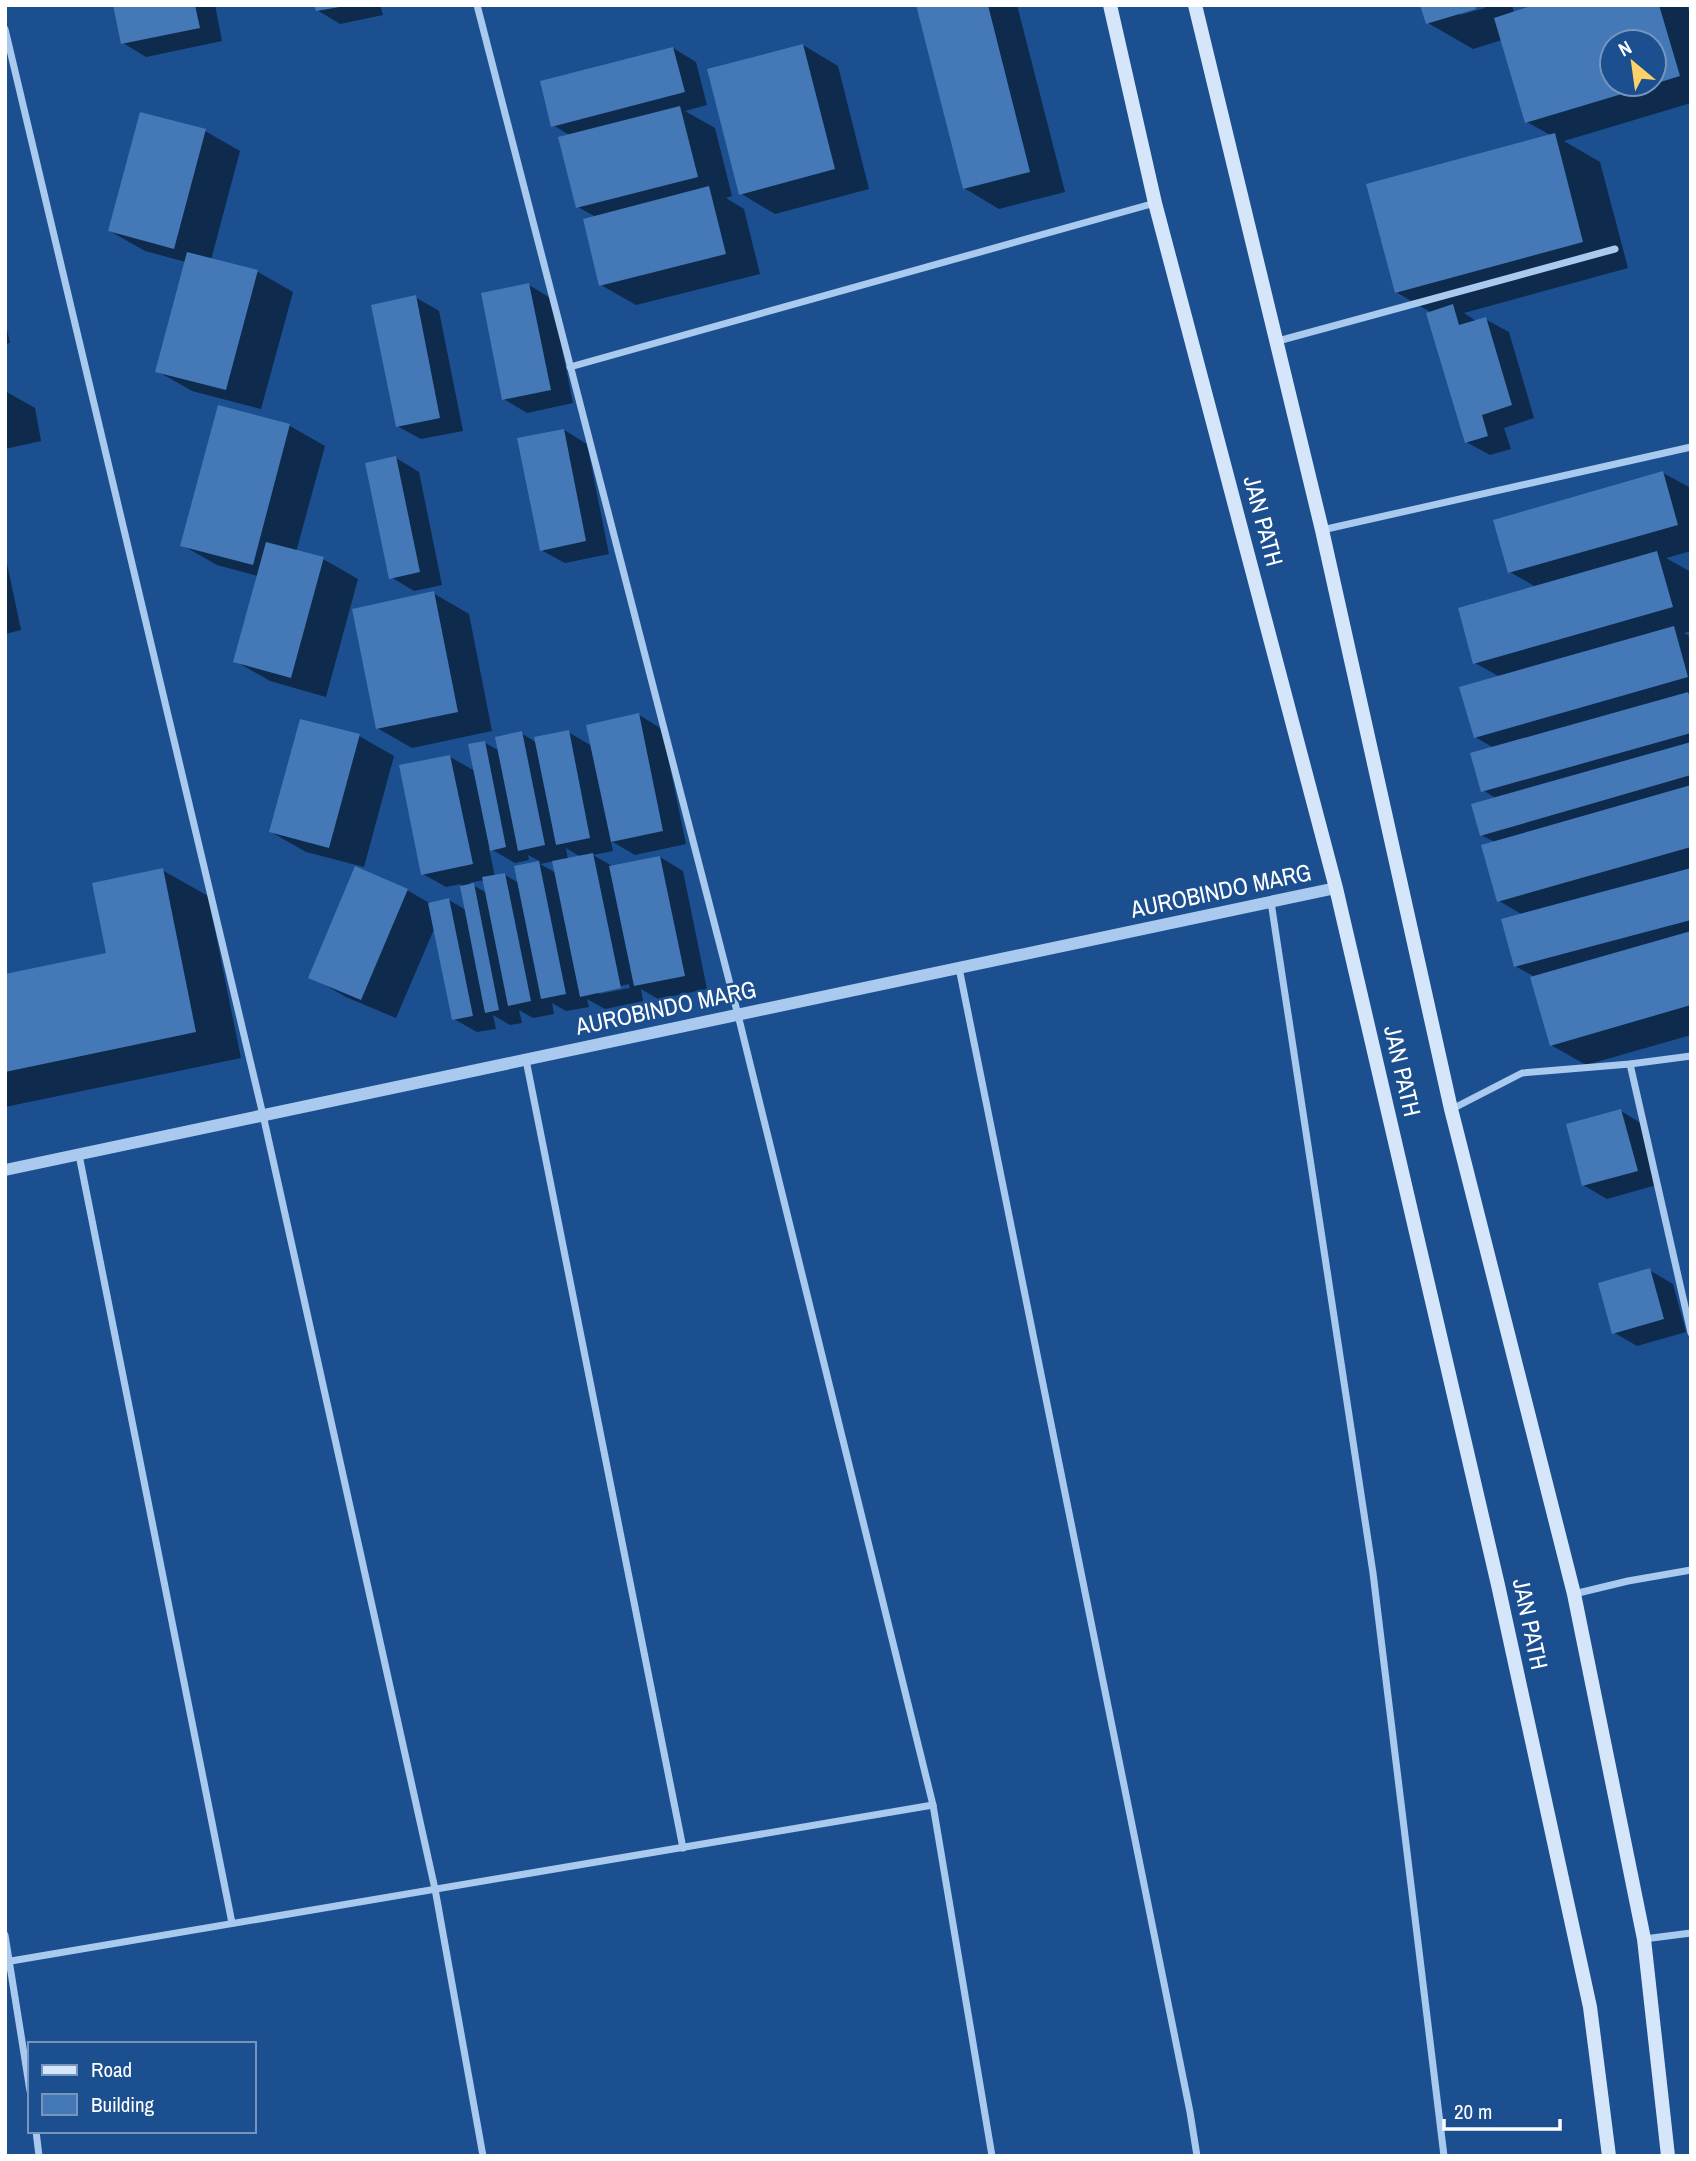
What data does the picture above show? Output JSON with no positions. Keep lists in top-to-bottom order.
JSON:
{
  "streets": {
    "main road": ["JAN PATH"],
    "street": ["AUROBINDO MARG"]
  },
  "crossings": [
    ["JAN PATH", "AUROBINDO MARG"]
  ],
  "legend": ["Road", "Building"],
  "scale_bar": "20 m",
  "north": "top left"
}
